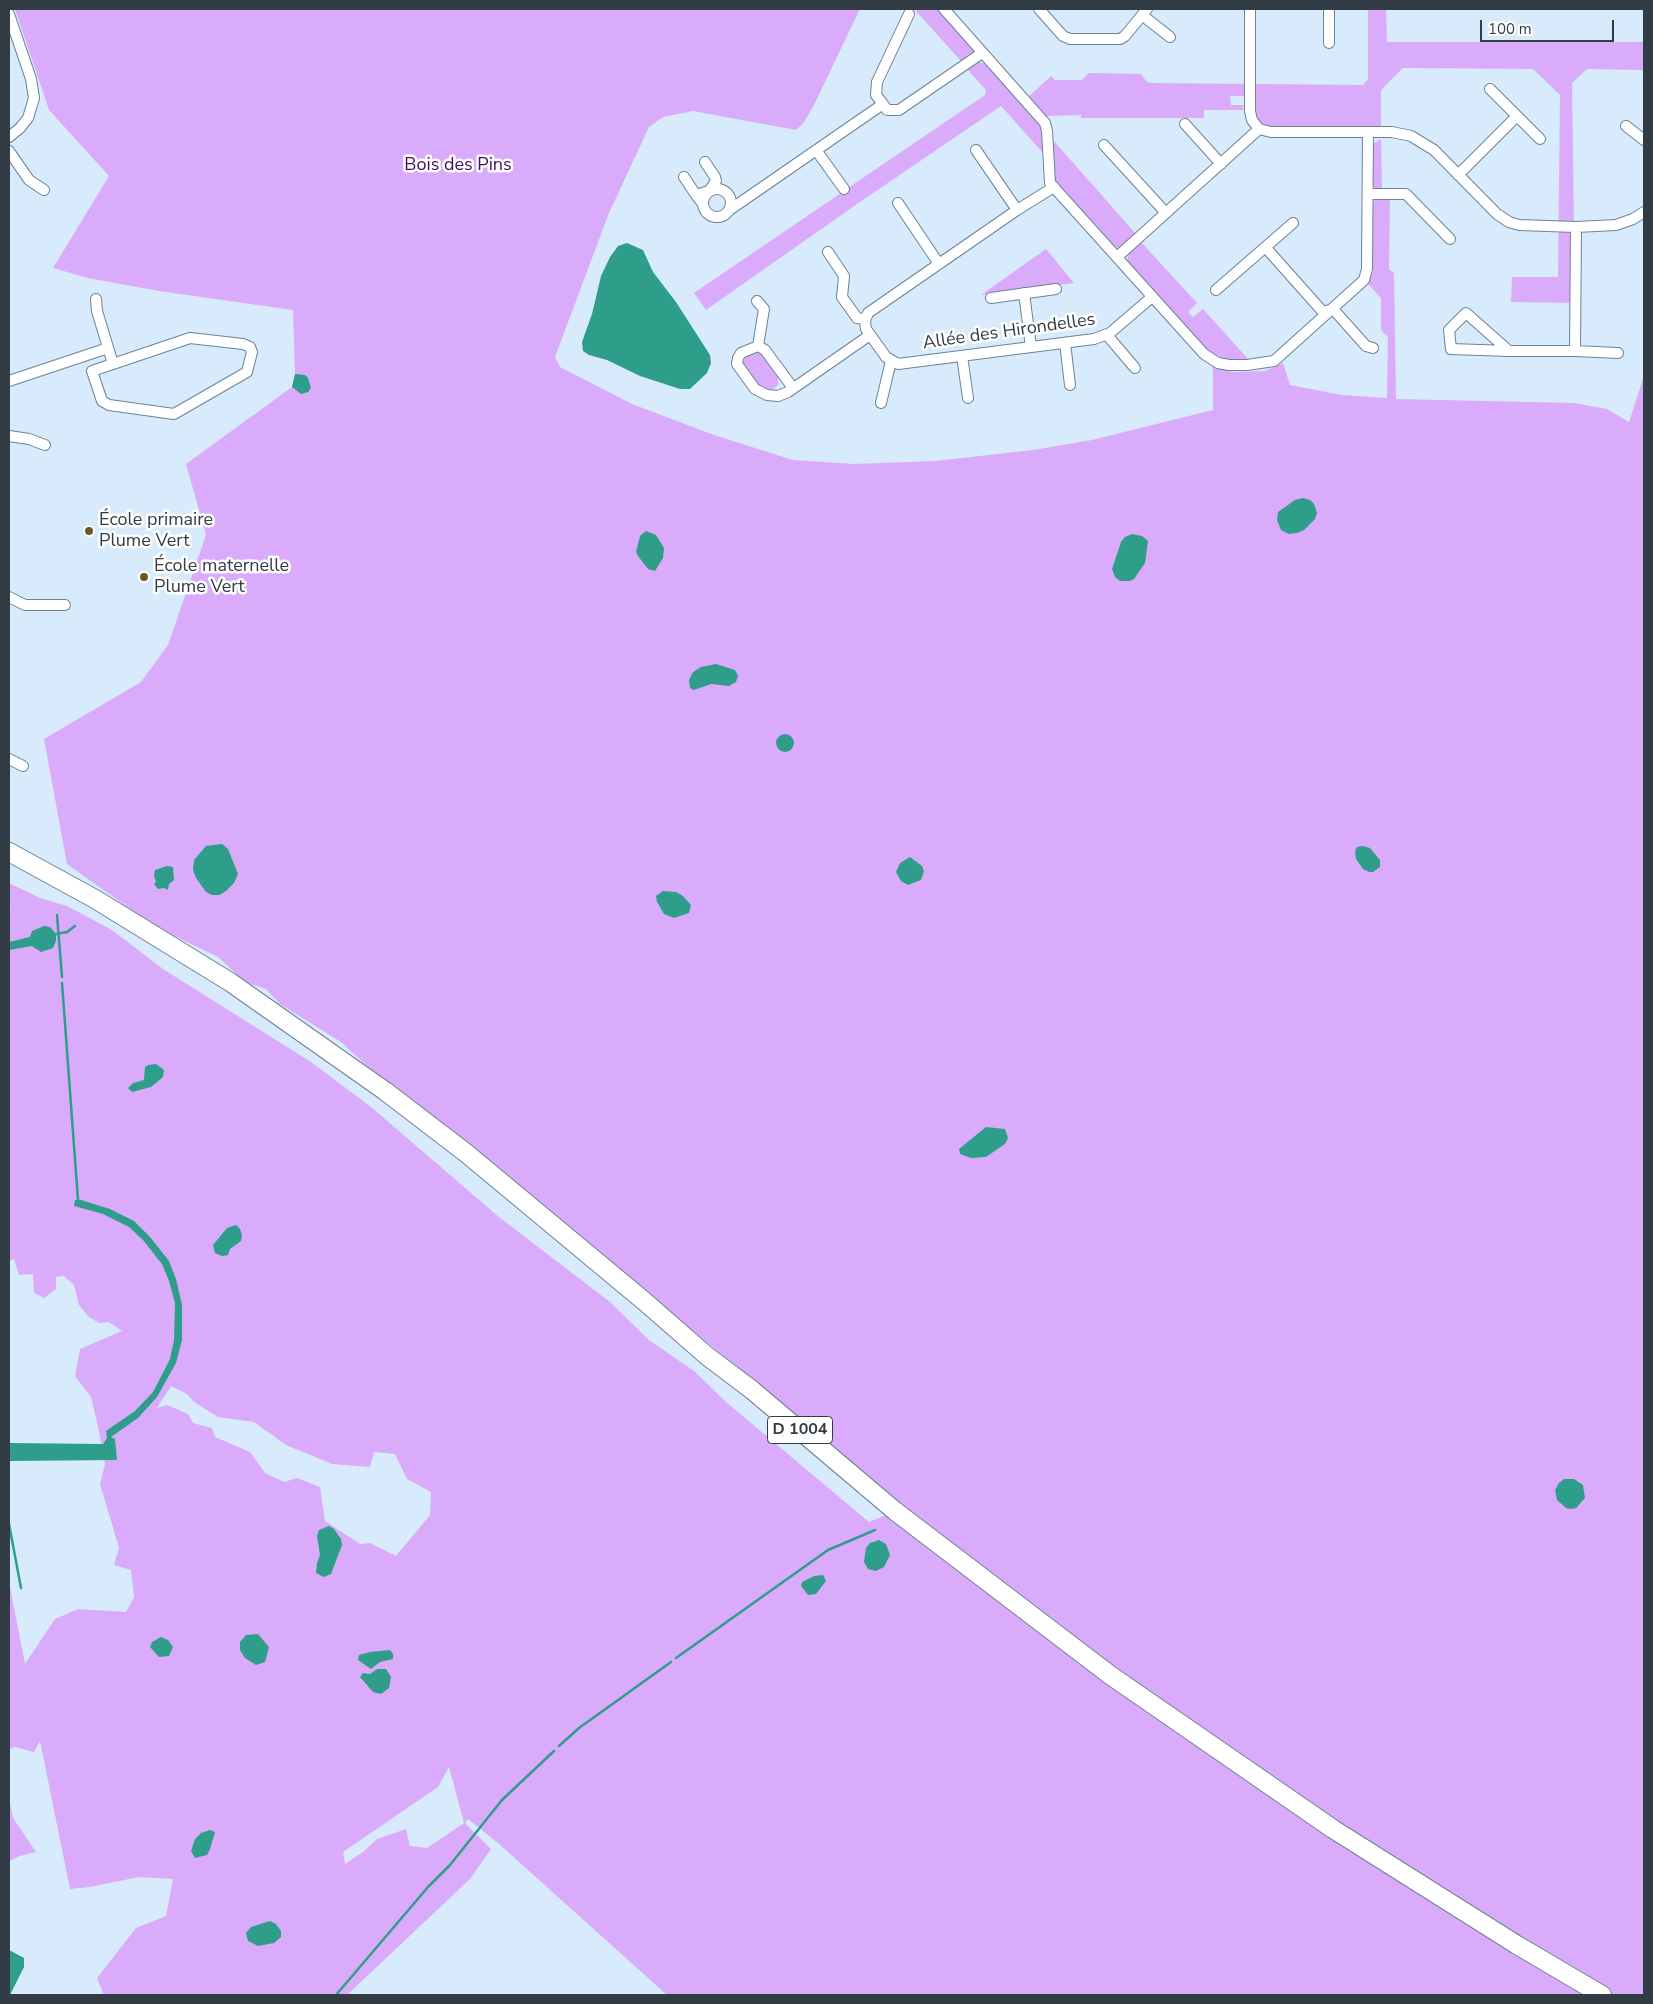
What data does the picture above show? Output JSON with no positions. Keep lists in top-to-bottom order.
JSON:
{
  "streets": {
    "highway": ["D 1004"],
    "street": ["Allée des Hirondelles"]
  },
  "parks": ["Bois des Pins"],
  "places": ["École primaire Plume Vert", "École maternelle Plume Vert"],
  "scale_bar": "100 m"
}
